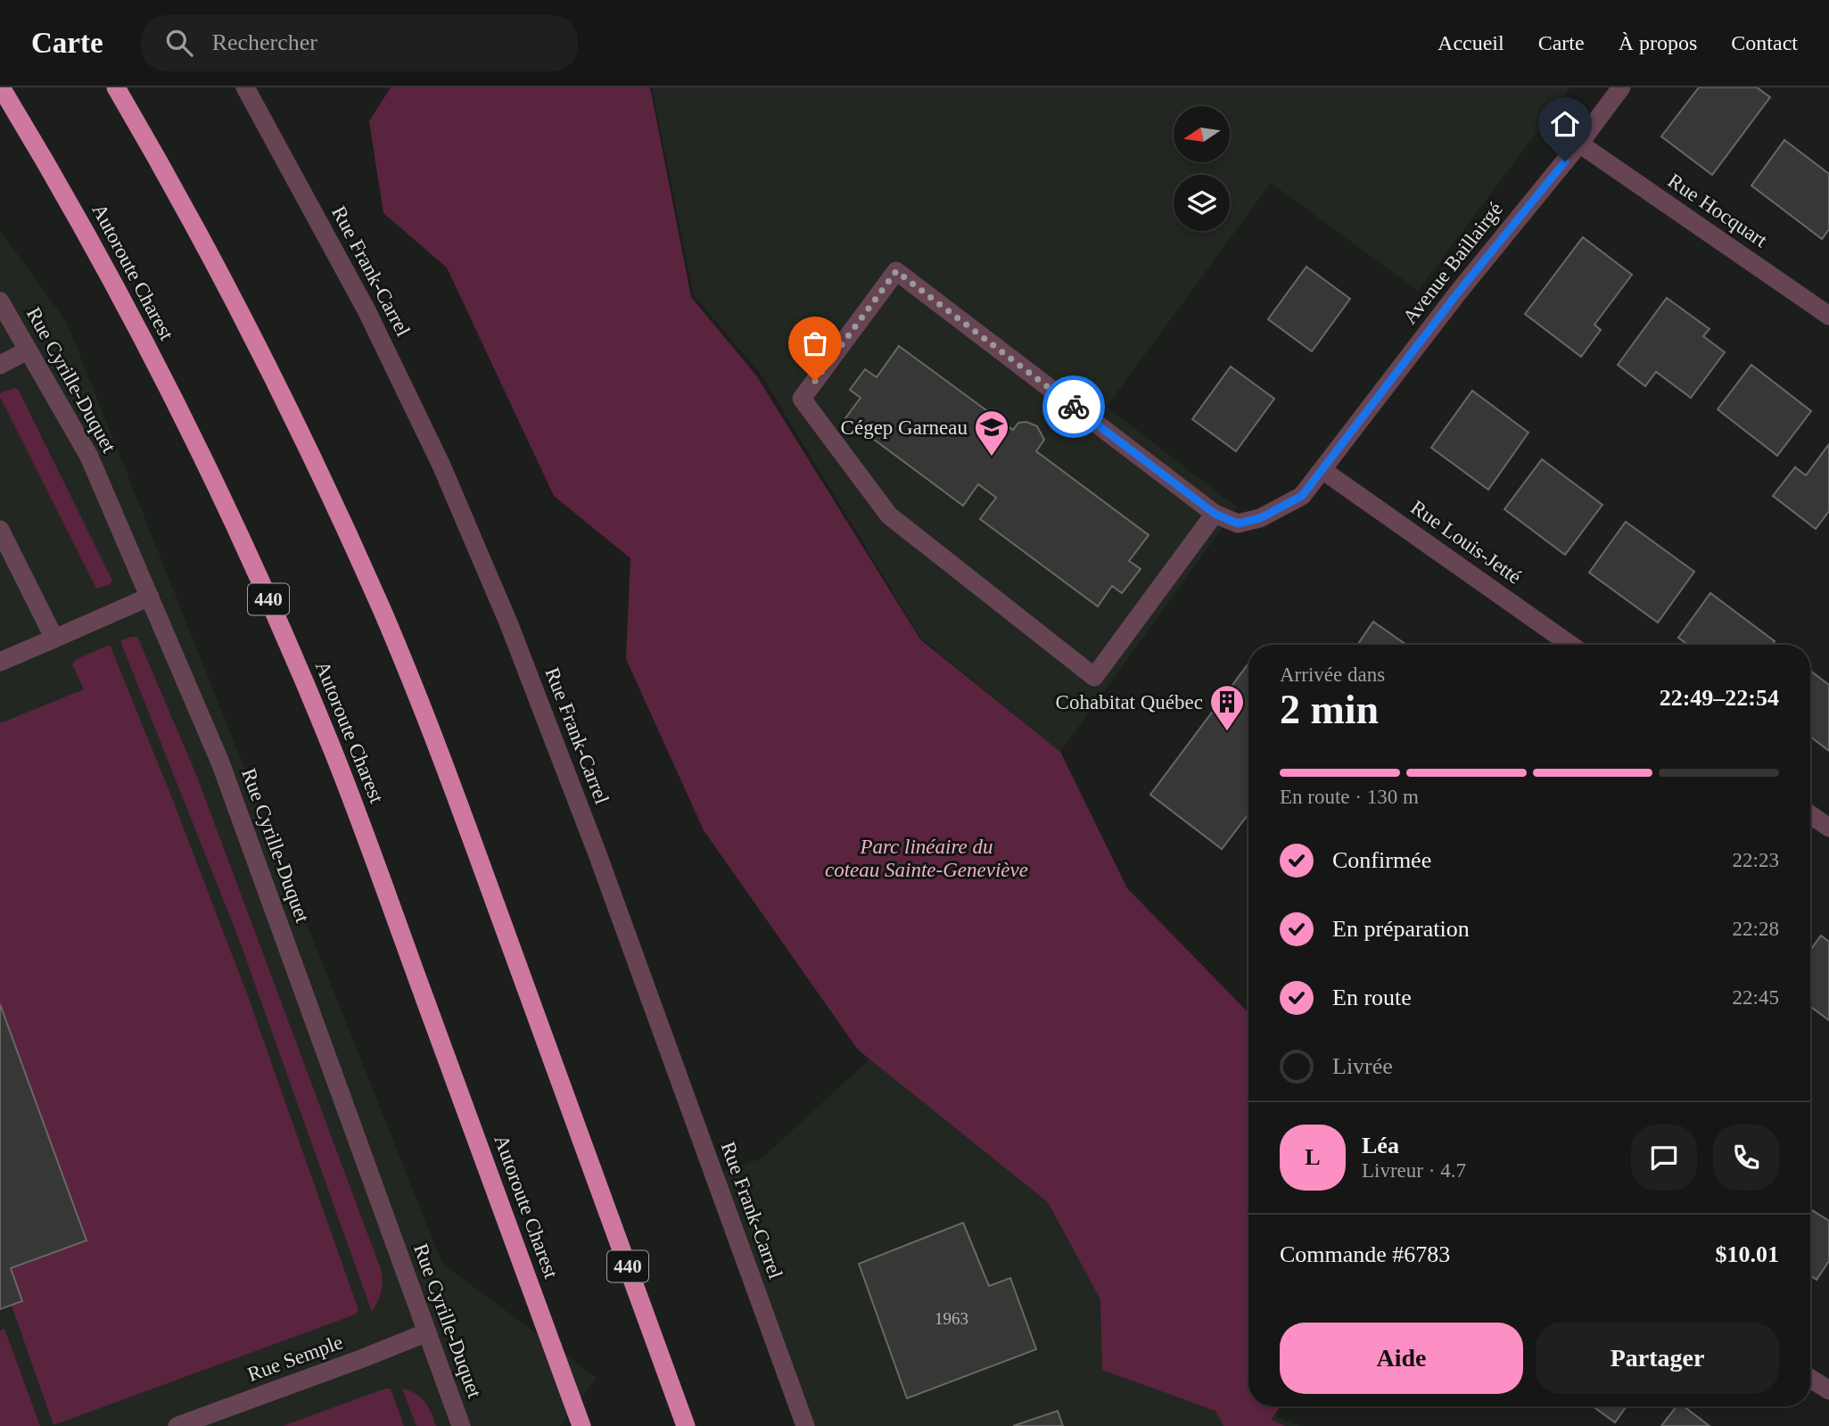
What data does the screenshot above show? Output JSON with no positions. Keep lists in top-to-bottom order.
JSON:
{
  "streets": {
    "highway": ["Autoroute Charest", "440"],
    "street": [
      "Rue Hocquart",
      "Avenue Baillairgé",
      "Rue Frank-Carrel",
      "Rue Cyrille-Duquet",
      "Rue Louis-Jetté",
      "Rue Semple"
    ]
  },
  "crossings": [
    ["Rue Hocquart", "Avenue Baillairgé"],
    ["Avenue Baillairgé", "Rue Louis-Jetté"],
    ["Rue Cyrille-Duquet", "Rue Semple"]
  ],
  "parks": ["Parc linéaire du coteau Sainte-Geneviève"],
  "places": {
    "school or university": ["Cégep Garneau"],
    "building": ["Cohabitat Québec"]
  },
  "house_numbers": ["1963"],
  "north": "left",
  "page": {
    "header": "Carte",
    "search": "Rechercher",
    "nav": [
      "Accueil",
      "Carte",
      "À propos",
      "Contact"
    ],
    "heading": ["2 min", "Arrivée dans", "22:49–22:54"],
    "panel": [
      "Léa",
      "Livreur · 4.7",
      "Commande #6783",
      "$10.01"
    ],
    "bar": "En route · 130 m",
    "list": [
      ["Confirmée", "22:23"],
      ["En préparation", "22:28"],
      ["En route", "22:45"],
      "Livrée"
    ],
    "round": "L",
    "buttons": ["Aide", "Partager"]
  }
}
